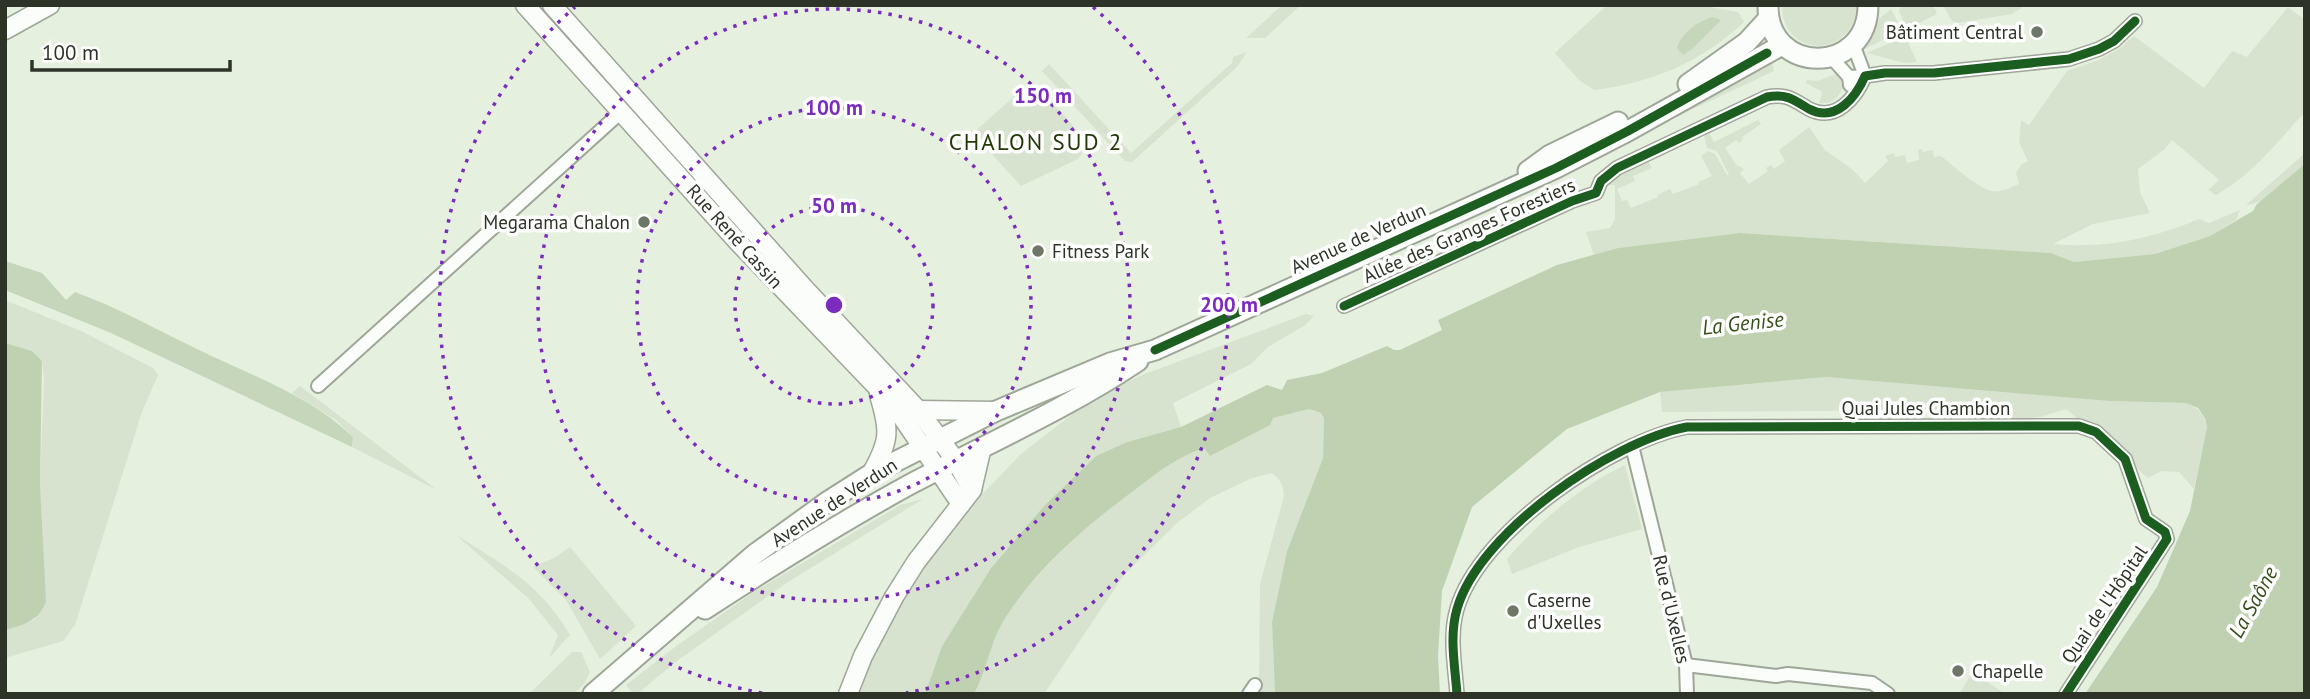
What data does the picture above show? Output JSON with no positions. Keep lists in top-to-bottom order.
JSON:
{
  "streets": {
    "main road": ["Rue René Cassin", "Avenue de Verdun"],
    "street": [
      "Allée des Granges Forestiers",
      "Quai Jules Chambion",
      "Quai de l'Hôpital",
      "Rue d'Uxelles"
    ]
  },
  "crossings": [
    ["Rue René Cassin", "Avenue de Verdun"],
    ["Quai Jules Chambion", "Quai de l'Hôpital"],
    ["Quai Jules Chambion", "Rue d'Uxelles"]
  ],
  "districts": ["CHALON SUD 2"],
  "water": ["La Genise", "La Saône"],
  "places": [
    "Bâtiment Central",
    "Megarama Chalon",
    "Fitness Park",
    "Caserne d'Uxelles",
    "Chapelle"
  ],
  "scale_bar": "100 m",
  "rings": [
    "150 m",
    "100 m",
    "50 m",
    "200 m"
  ]
}
